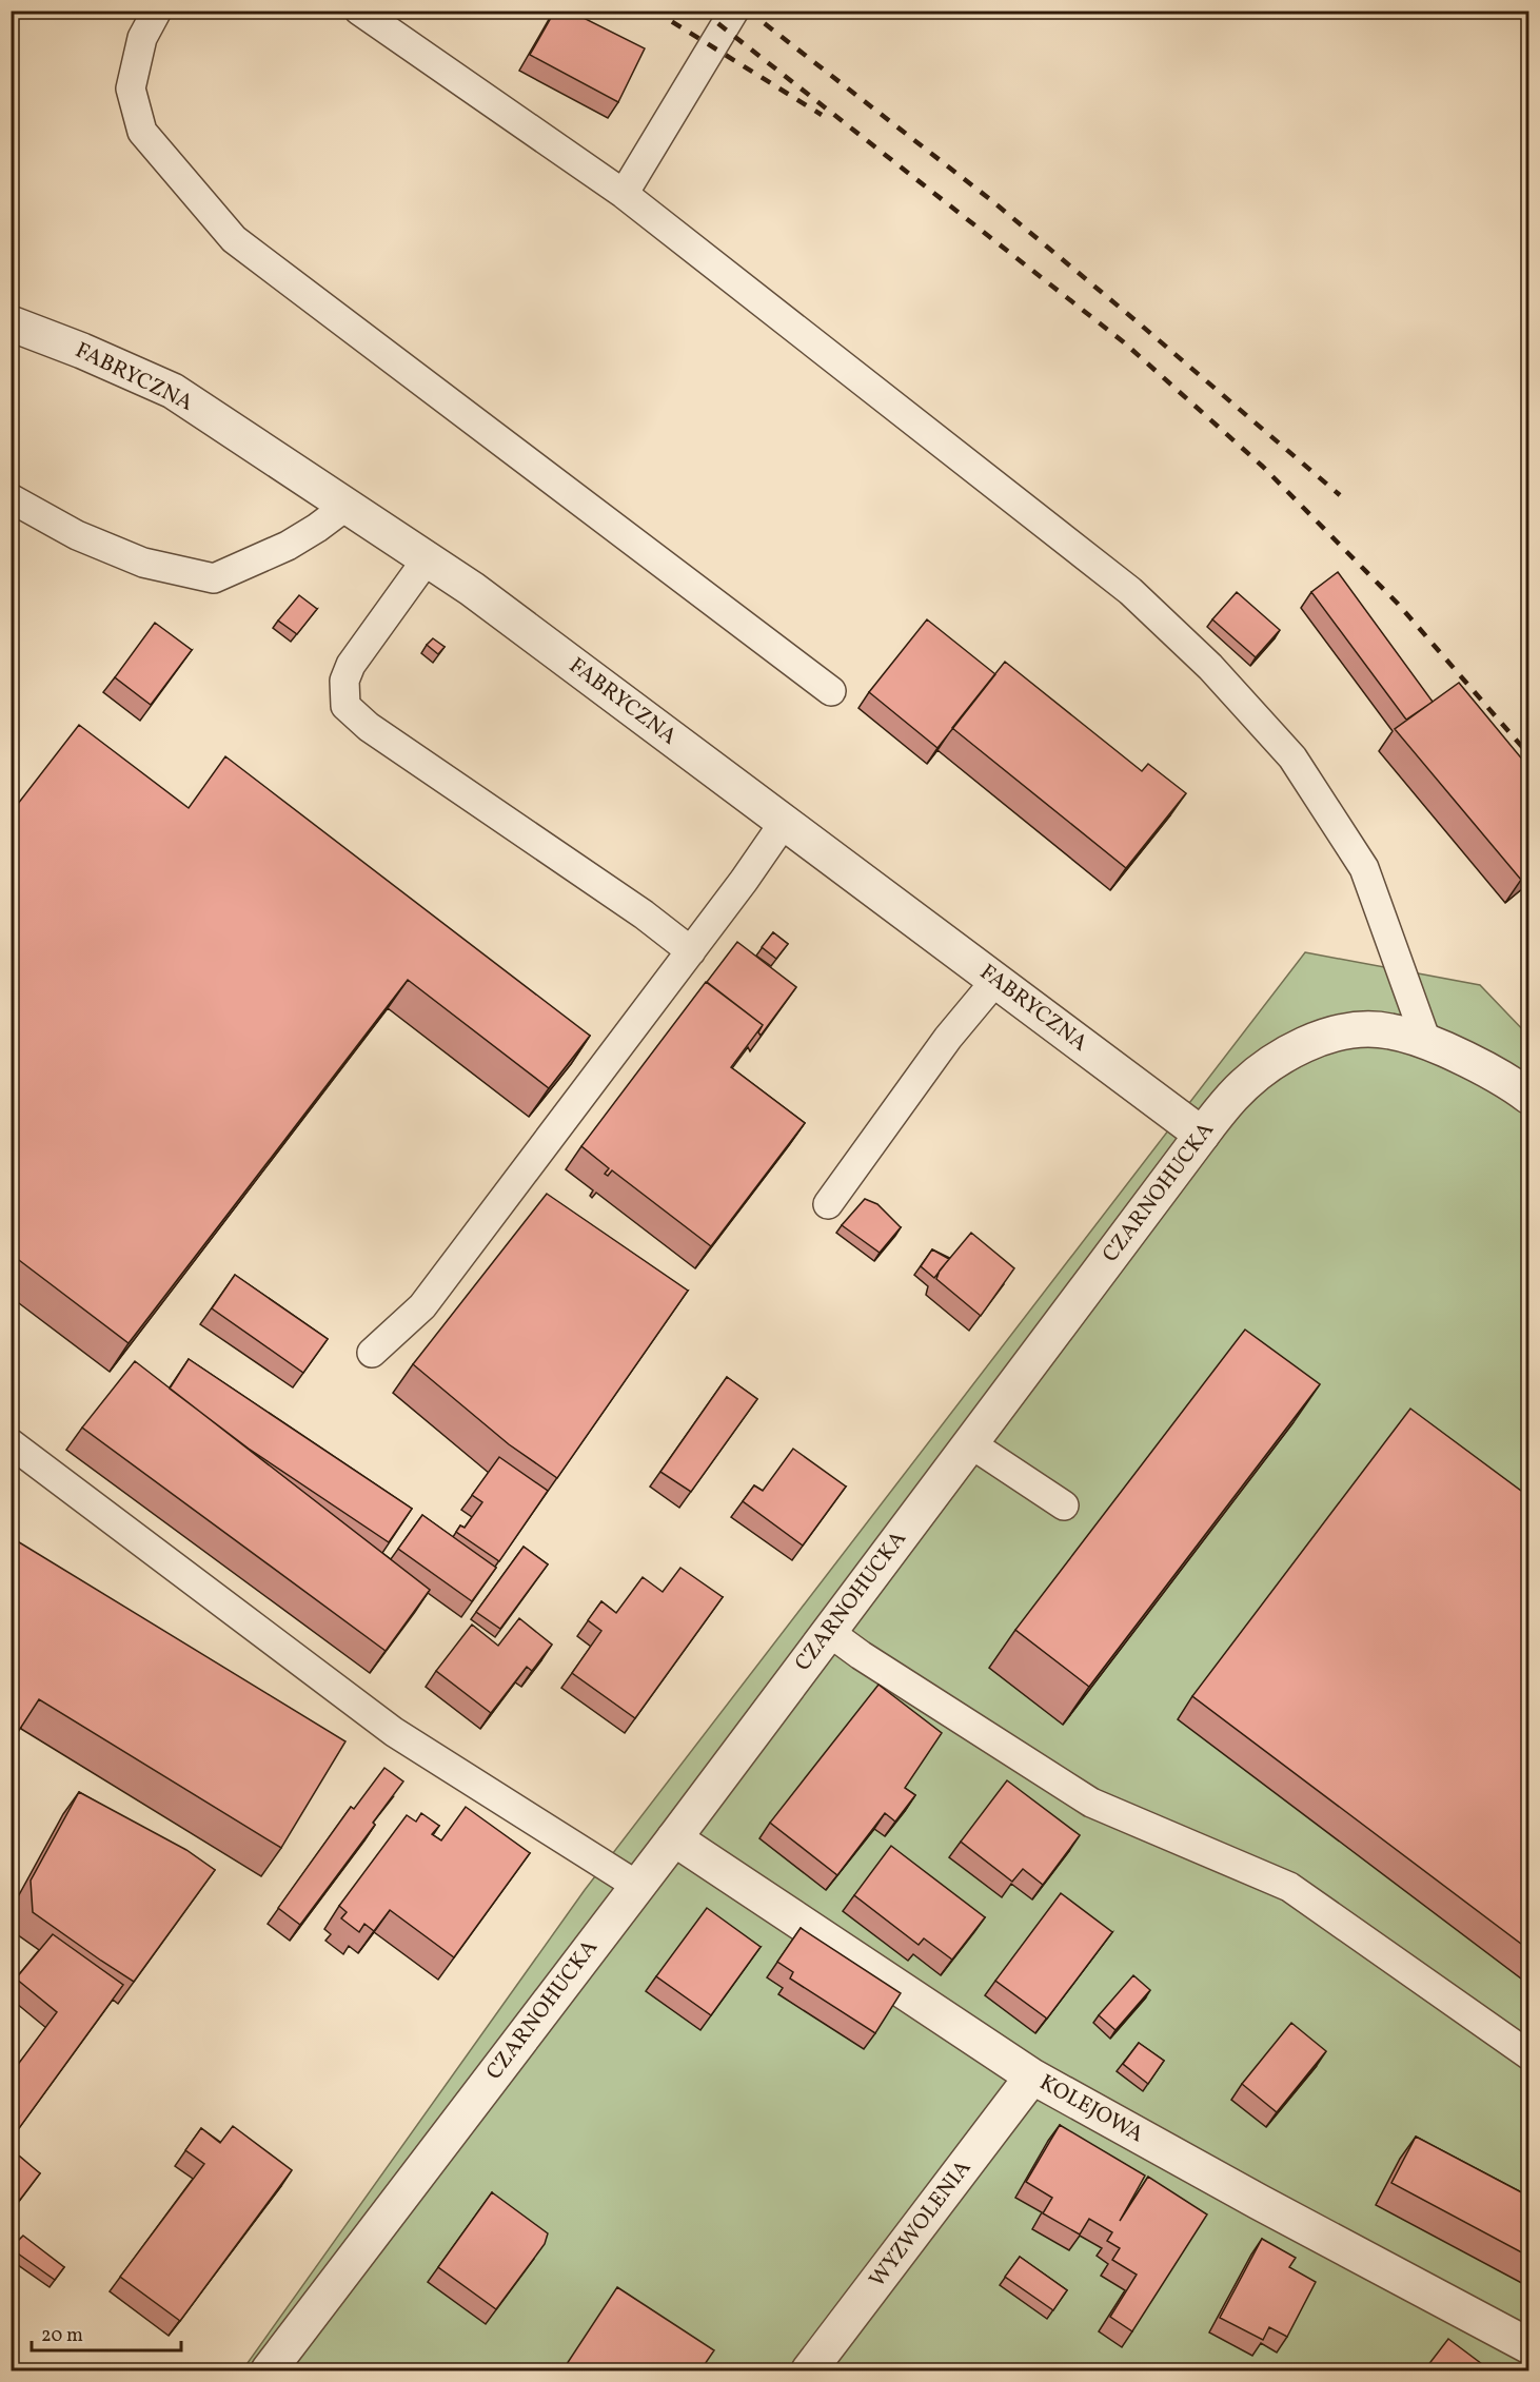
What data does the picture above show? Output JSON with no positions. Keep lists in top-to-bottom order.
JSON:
{
  "streets": {
    "street": [
      "FABRYCZNA",
      "CZARNOHUCKA",
      "KOLEJOWA",
      "WYZWOLENIA"
    ]
  },
  "crossings": [
    ["FABRYCZNA", "CZARNOHUCKA"],
    ["CZARNOHUCKA", "KOLEJOWA"],
    ["KOLEJOWA", "WYZWOLENIA"]
  ],
  "scale_bar": "20 m"
}
